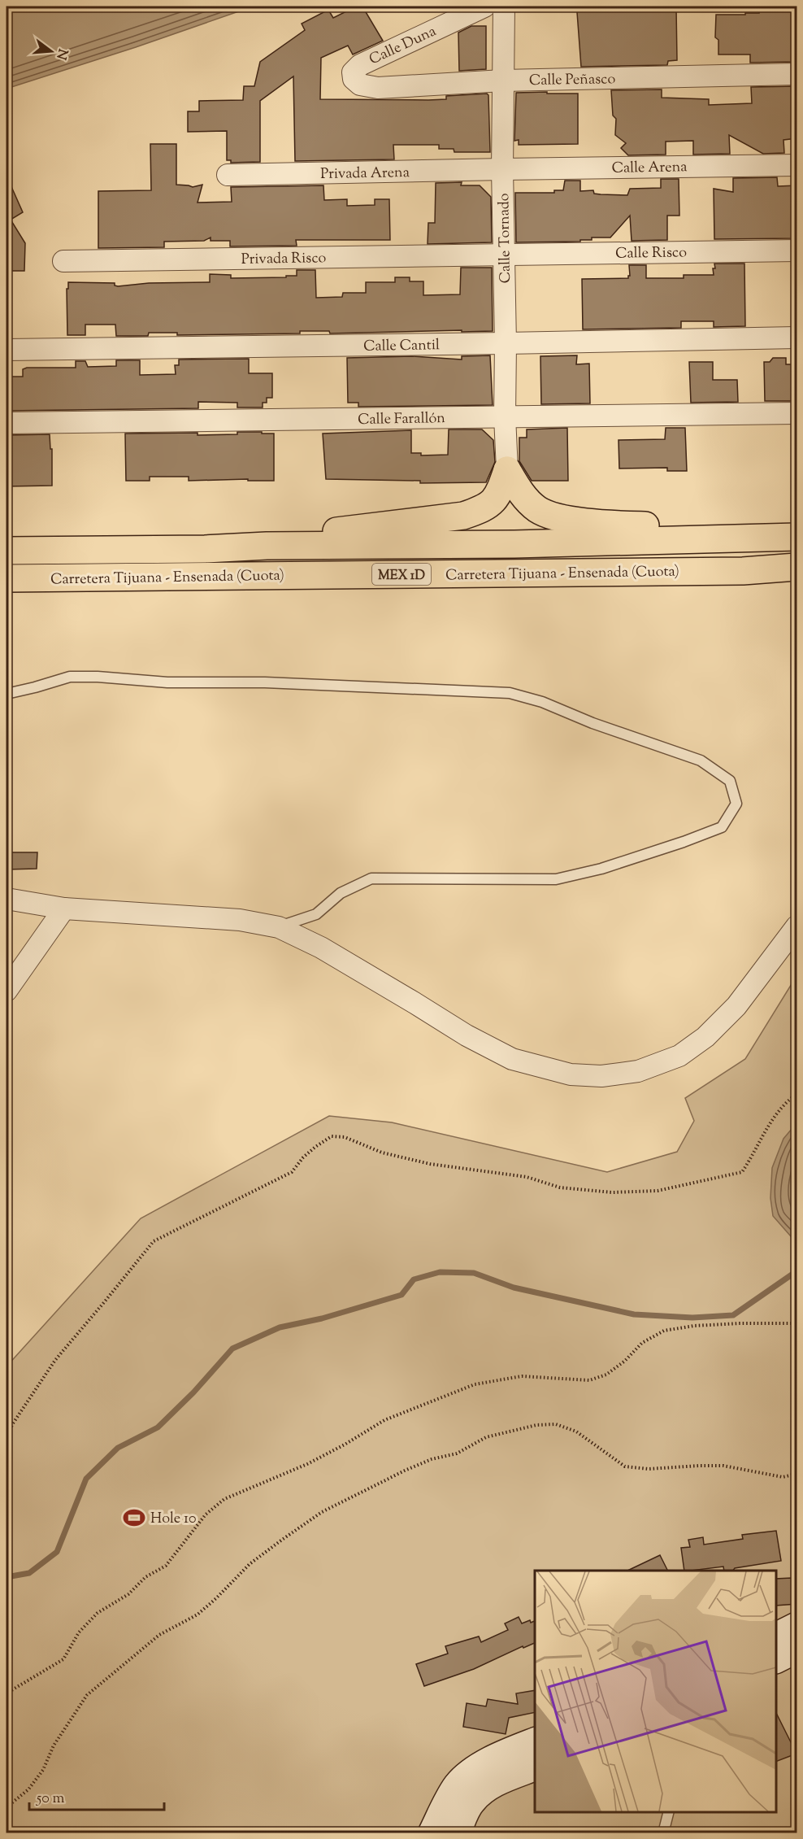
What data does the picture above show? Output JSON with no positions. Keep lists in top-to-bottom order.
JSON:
{
  "streets": {
    "highway": ["Carretera Tijuana - Ensenada (Cuota)", "MEX 1D"],
    "street": [
      "Calle Duna",
      "Calle Peñasco",
      "Calle Arena",
      "Privada Arena",
      "Calle Tornado",
      "Calle Risco",
      "Privada Risco",
      "Calle Cantil",
      "Calle Farallón"
    ]
  },
  "crossings": [
    ["Calle Duna", "Calle Peñasco"],
    ["Calle Peñasco", "Calle Tornado"],
    ["Calle Arena", "Privada Arena"],
    ["Calle Arena", "Calle Tornado"],
    ["Privada Arena", "Calle Tornado"],
    ["Calle Tornado", "Calle Risco"],
    ["Calle Tornado", "Privada Risco"],
    ["Calle Tornado", "Calle Cantil"],
    ["Calle Tornado", "Calle Farallón"],
    ["Calle Risco", "Privada Risco"]
  ],
  "places": {
    "sports": ["Hole 10"]
  },
  "scale_bar": "50 m",
  "north": "right"
}
